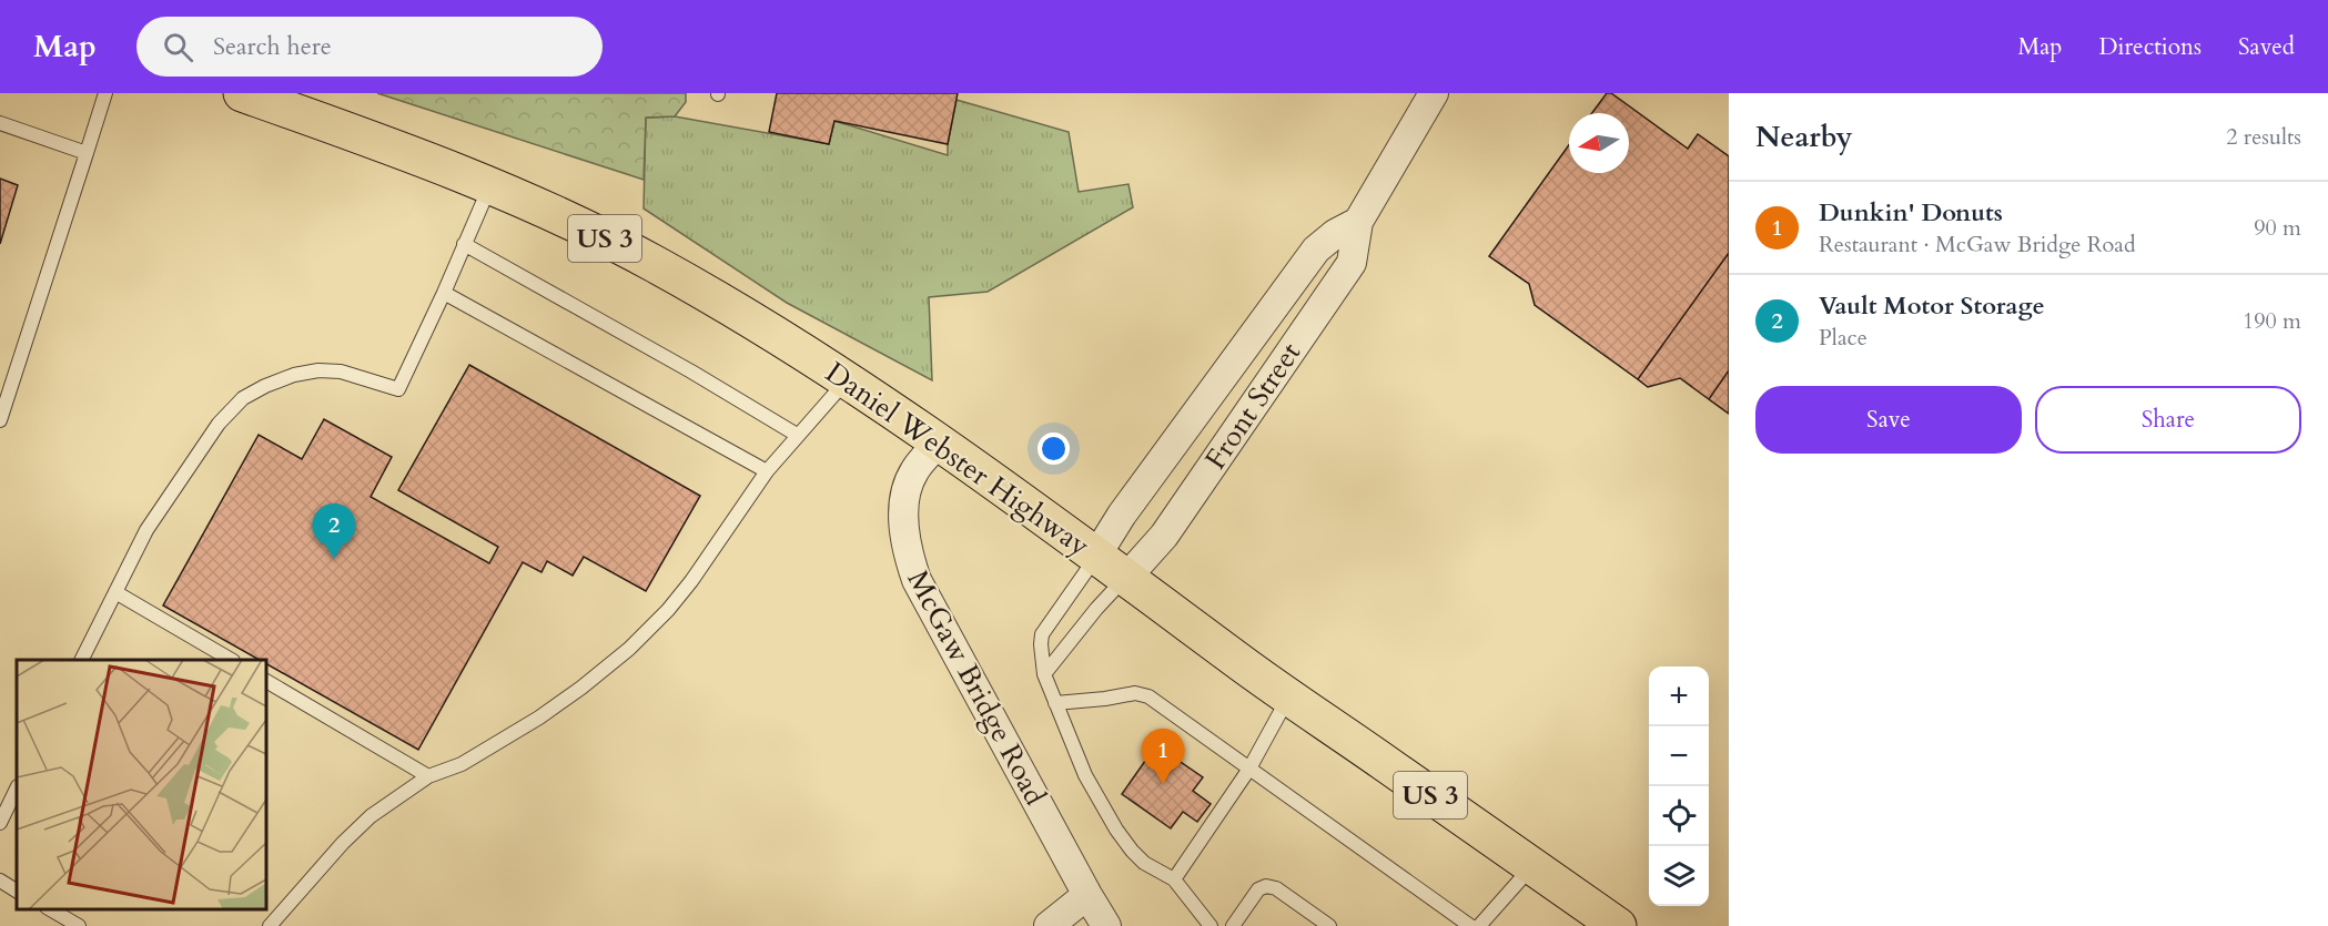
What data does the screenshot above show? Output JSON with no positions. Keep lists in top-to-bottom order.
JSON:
{
  "streets": {
    "main road": ["US 3", "Daniel Webster Highway"],
    "street": ["Front Street", "McGaw Bridge Road"]
  },
  "crossings": [
    ["Front Street", "Daniel Webster Highway"],
    ["Daniel Webster Highway", "McGaw Bridge Road"]
  ],
  "north": "left",
  "page": {
    "header": "Map",
    "search": "Search here",
    "nav": ["Map", "Directions", "Saved"],
    "heading": ["Nearby", "2 results"],
    "list": [
      {
        "mark": "1",
        "name": "Dunkin' Donuts",
        "note": "Restaurant · McGaw Bridge Road",
        "value": "90 m"
      },
      {
        "mark": "2",
        "name": "Vault Motor Storage",
        "note": "Place",
        "value": "190 m"
      }
    ],
    "buttons": ["Save", "Share"],
    "pins": ["2", "1"],
    "map_buttons": ["+", "−"]
  }
}
